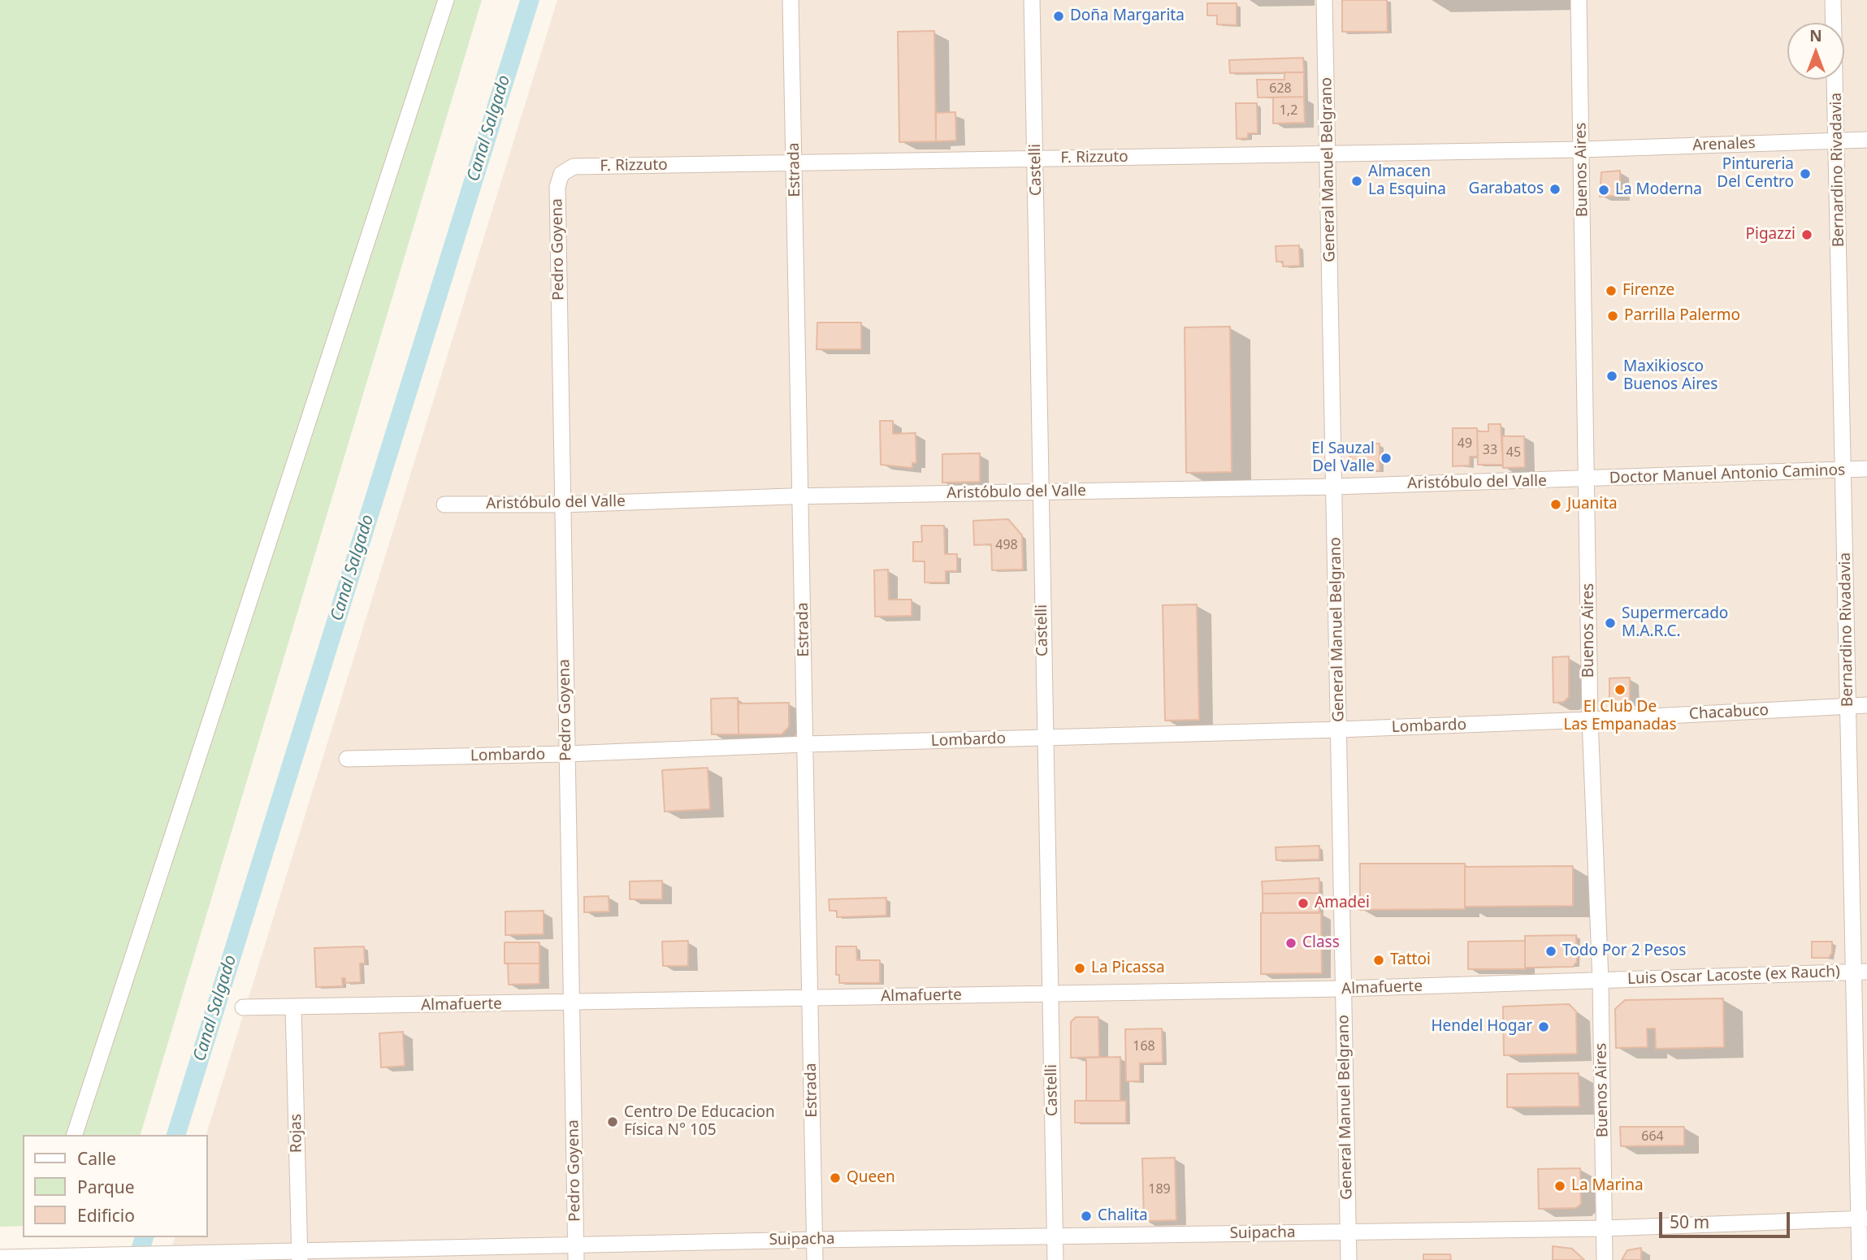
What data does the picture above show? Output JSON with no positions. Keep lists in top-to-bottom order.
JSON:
{
  "streets": {
    "street": [
      "Arenales",
      "F. Rizzuto",
      "Estrada",
      "Castelli",
      "General Manuel Belgrano",
      "Buenos Aires",
      "Bernardino Rivadavia",
      "Pedro Goyena",
      "Doctor Manuel Antonio Caminos",
      "Aristóbulo del Valle",
      "Chacabuco",
      "Lombardo",
      "Luis Oscar Lacoste (ex Rauch)",
      "Almafuerte",
      "Rojas",
      "Suipacha"
    ]
  },
  "crossings": [
    ["Arenales", "F. Rizzuto"],
    ["Arenales", "Buenos Aires"],
    ["Arenales", "Bernardino Rivadavia"],
    ["F. Rizzuto", "Estrada"],
    ["F. Rizzuto", "Castelli"],
    ["F. Rizzuto", "General Manuel Belgrano"],
    ["F. Rizzuto", "Buenos Aires"],
    ["F. Rizzuto", "Pedro Goyena"],
    ["Estrada", "Aristóbulo del Valle"],
    ["Estrada", "Lombardo"],
    ["Estrada", "Almafuerte"],
    ["Estrada", "Suipacha"],
    ["Castelli", "Aristóbulo del Valle"],
    ["Castelli", "Lombardo"],
    ["Castelli", "Almafuerte"],
    ["Castelli", "Suipacha"],
    ["General Manuel Belgrano", "Aristóbulo del Valle"],
    ["General Manuel Belgrano", "Lombardo"],
    ["General Manuel Belgrano", "Almafuerte"],
    ["General Manuel Belgrano", "Suipacha"],
    ["Buenos Aires", "Doctor Manuel Antonio Caminos"],
    ["Buenos Aires", "Aristóbulo del Valle"],
    ["Buenos Aires", "Chacabuco"],
    ["Buenos Aires", "Lombardo"],
    ["Buenos Aires", "Luis Oscar Lacoste (ex Rauch)"],
    ["Buenos Aires", "Almafuerte"],
    ["Buenos Aires", "Suipacha"],
    ["Bernardino Rivadavia", "Doctor Manuel Antonio Caminos"],
    ["Bernardino Rivadavia", "Chacabuco"],
    ["Bernardino Rivadavia", "Luis Oscar Lacoste (ex Rauch)"],
    ["Bernardino Rivadavia", "Suipacha"],
    ["Pedro Goyena", "Aristóbulo del Valle"],
    ["Pedro Goyena", "Lombardo"],
    ["Pedro Goyena", "Almafuerte"],
    ["Pedro Goyena", "Suipacha"],
    ["Doctor Manuel Antonio Caminos", "Aristóbulo del Valle"],
    ["Chacabuco", "Lombardo"],
    ["Luis Oscar Lacoste (ex Rauch)", "Almafuerte"],
    ["Almafuerte", "Rojas"],
    ["Rojas", "Suipacha"]
  ],
  "water": ["Canal Salgado"],
  "places": [
    "Doña Margarita",
    "Pintureria Del Centro",
    "Almacen La Esquina",
    "Garabatos",
    "La Moderna",
    "Pigazzi",
    "Firenze",
    "Parrilla Palermo",
    "Maxikiosco Buenos Aires",
    "El Sauzal Del Valle",
    "Juanita",
    "Supermercado M.A.R.C.",
    "El Club De Las Empanadas",
    "Amadei",
    "Class",
    "Todo Por 2 Pesos",
    "Tattoi",
    "La Picassa",
    "Hendel Hogar",
    "Centro De Educacion Física N° 105",
    "Queen",
    "La Marina",
    "Chalita"
  ],
  "house_numbers": [
    "628",
    "1,2",
    "49",
    "33",
    "45",
    "498",
    "168",
    "664",
    "189"
  ],
  "legend": ["Calle", "Parque", "Edificio"],
  "scale_bar": "50 m",
  "north": "top"
}
